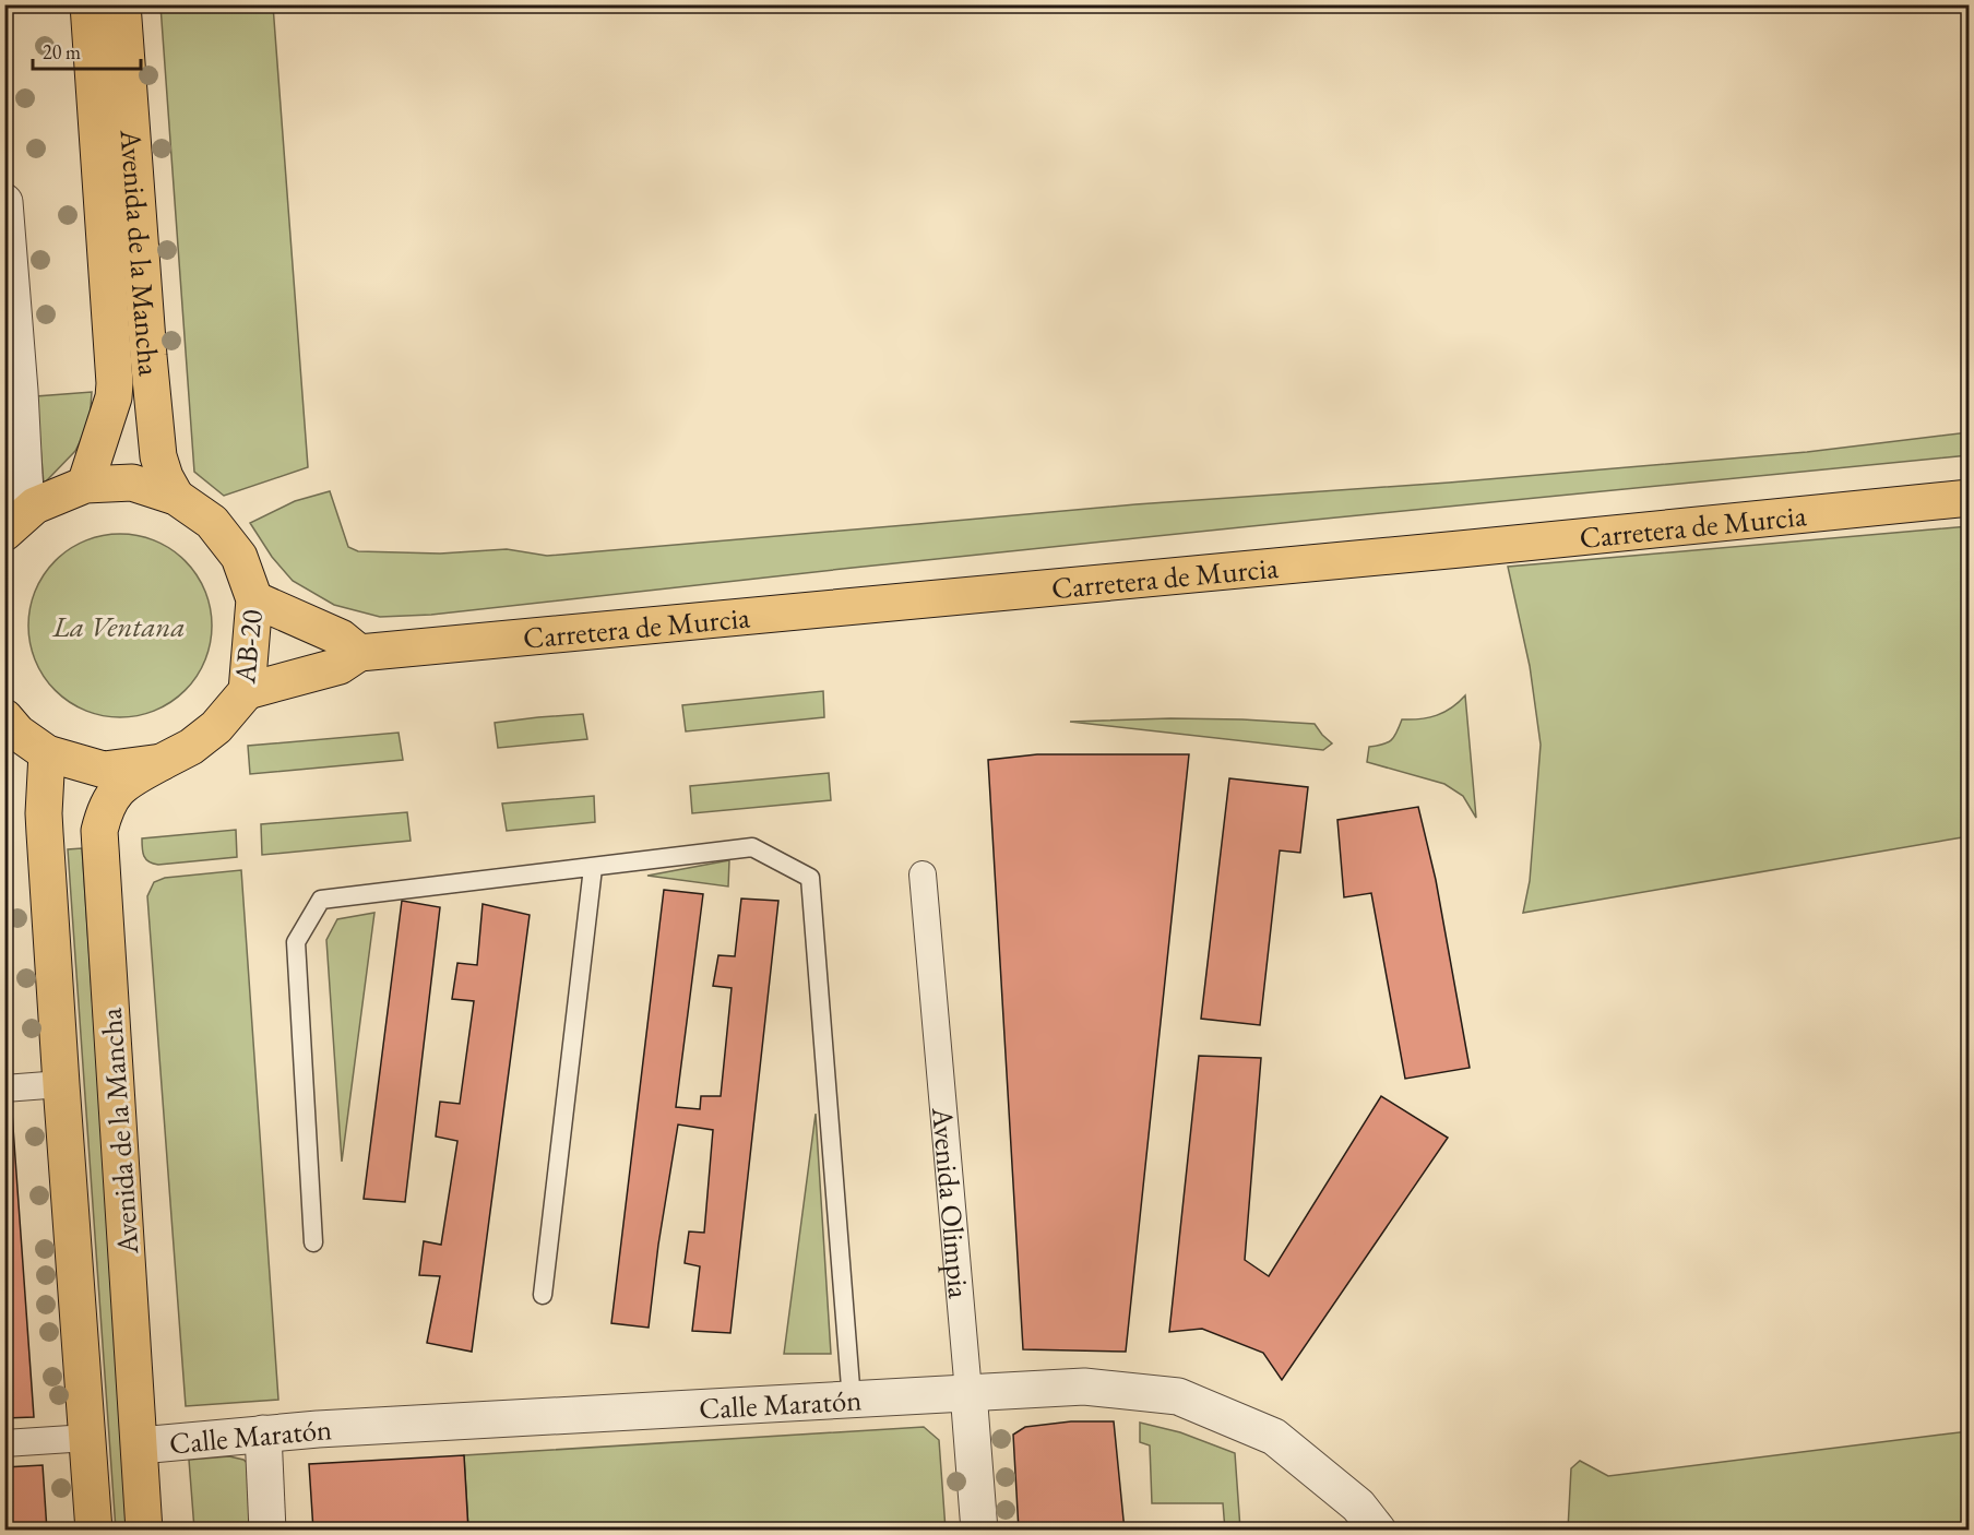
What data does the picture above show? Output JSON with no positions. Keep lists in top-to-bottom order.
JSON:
{
  "streets": {
    "main road": ["Avenida de la Mancha", "Carretera de Murcia", "AB-20"],
    "street": ["Avenida Olimpia", "Calle Maratón"]
  },
  "crossings": [
    ["Avenida de la Mancha", "AB-20"],
    ["Avenida de la Mancha", "Calle Maratón"],
    ["Avenida Olimpia", "Calle Maratón"]
  ],
  "parks": ["La Ventana"],
  "scale_bar": "20 m"
}
